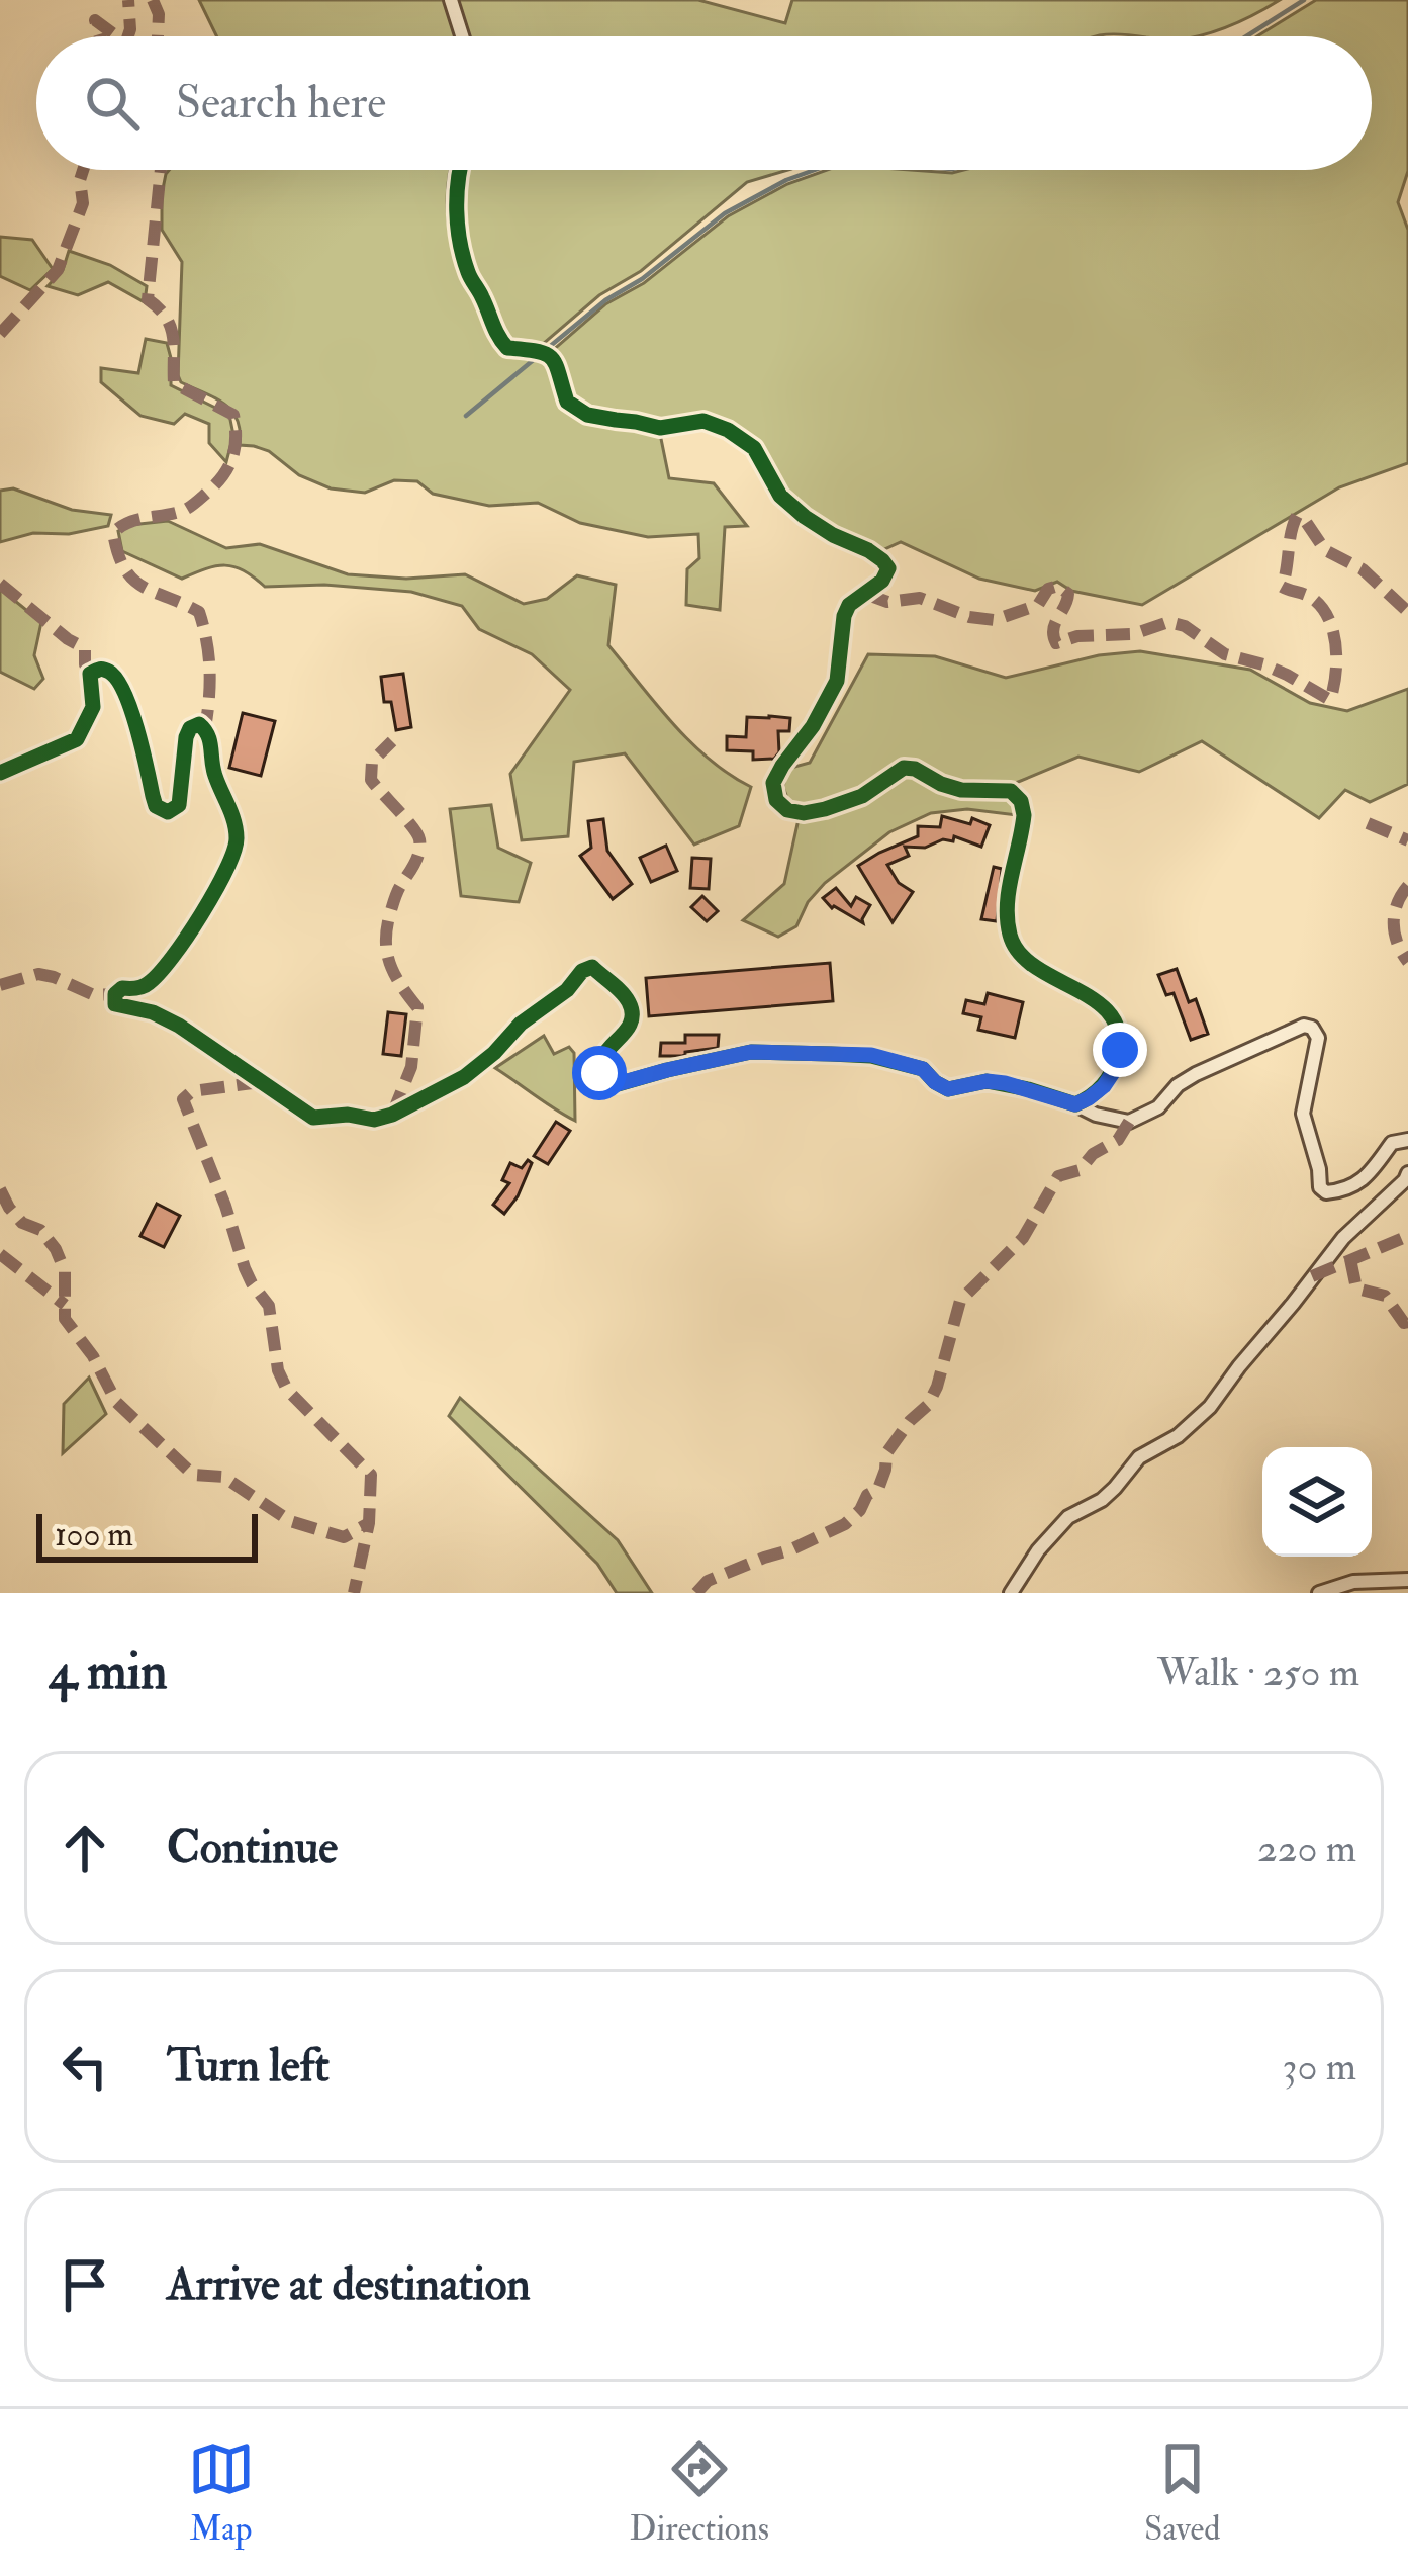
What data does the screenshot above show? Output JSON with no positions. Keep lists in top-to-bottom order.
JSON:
{
  "scale_bar": "100 m",
  "page": {
    "search": "Search here",
    "scale": "100 m",
    "heading": ["4 min", "Walk · 250 m"],
    "list": [
      ["Continue", "220 m"],
      ["Turn left", "30 m"],
      "Arrive at destination"
    ],
    "nav": ["Map", "Directions", "Saved"]
  }
}
